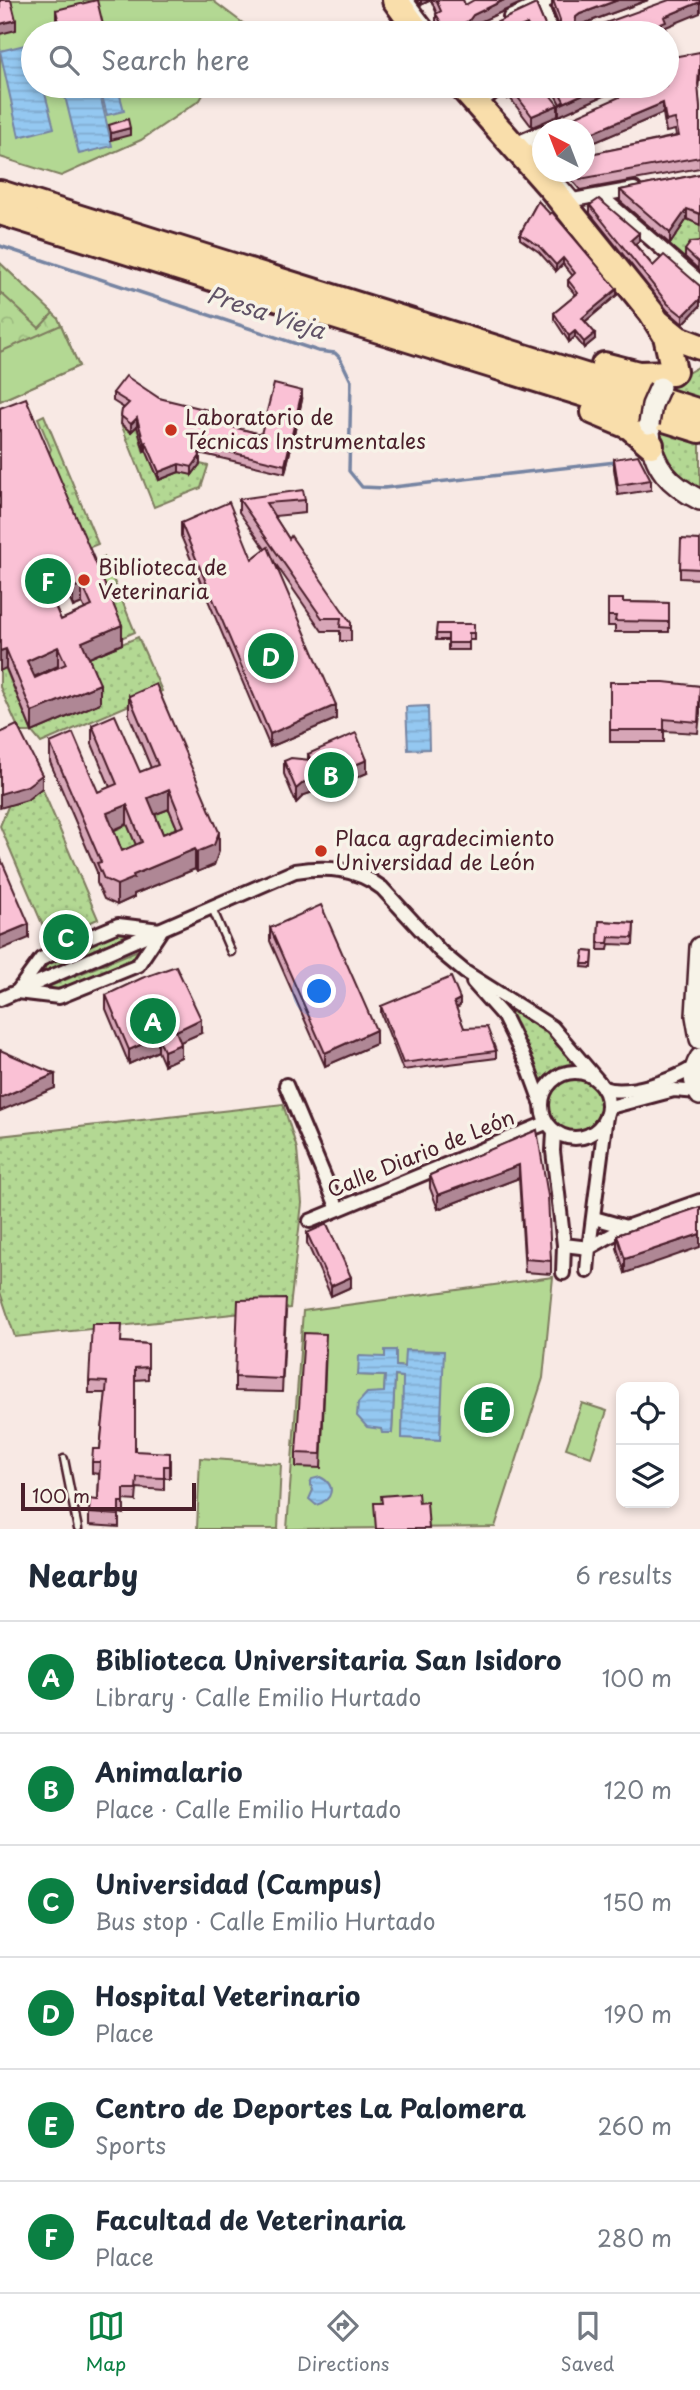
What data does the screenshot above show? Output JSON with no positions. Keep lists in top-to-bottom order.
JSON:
{
  "streets": {
    "street": ["Calle Diario de León"]
  },
  "water": ["Presa Vieja"],
  "places": ["Laboratorio de Técnicas Instrumentales", "Biblioteca de Veterinaria", "Placa agradecimiento Universidad de León"],
  "scale_bar": "100 m",
  "north": "top left",
  "page": {
    "search": "Search here",
    "pins": [
      "F",
      "D",
      "B",
      "C",
      "A",
      "E"
    ],
    "scale": "100 m",
    "heading": ["Nearby", "6 results"],
    "list": [
      {
        "mark": "A",
        "name": "Biblioteca Universitaria San Isidoro",
        "note": "Library · Calle Emilio Hurtado",
        "value": "100 m"
      },
      {
        "mark": "B",
        "name": "Animalario",
        "note": "Place · Calle Emilio Hurtado",
        "value": "120 m"
      },
      {
        "mark": "C",
        "name": "Universidad (Campus)",
        "note": "Bus stop · Calle Emilio Hurtado",
        "value": "150 m"
      },
      {
        "mark": "D",
        "name": "Hospital Veterinario",
        "note": "Place",
        "value": "190 m"
      },
      {
        "mark": "E",
        "name": "Centro de Deportes La Palomera",
        "note": "Sports",
        "value": "260 m"
      },
      {
        "mark": "F",
        "name": "Facultad de Veterinaria",
        "note": "Place",
        "value": "280 m"
      }
    ],
    "nav": ["Map", "Directions", "Saved"]
  }
}
